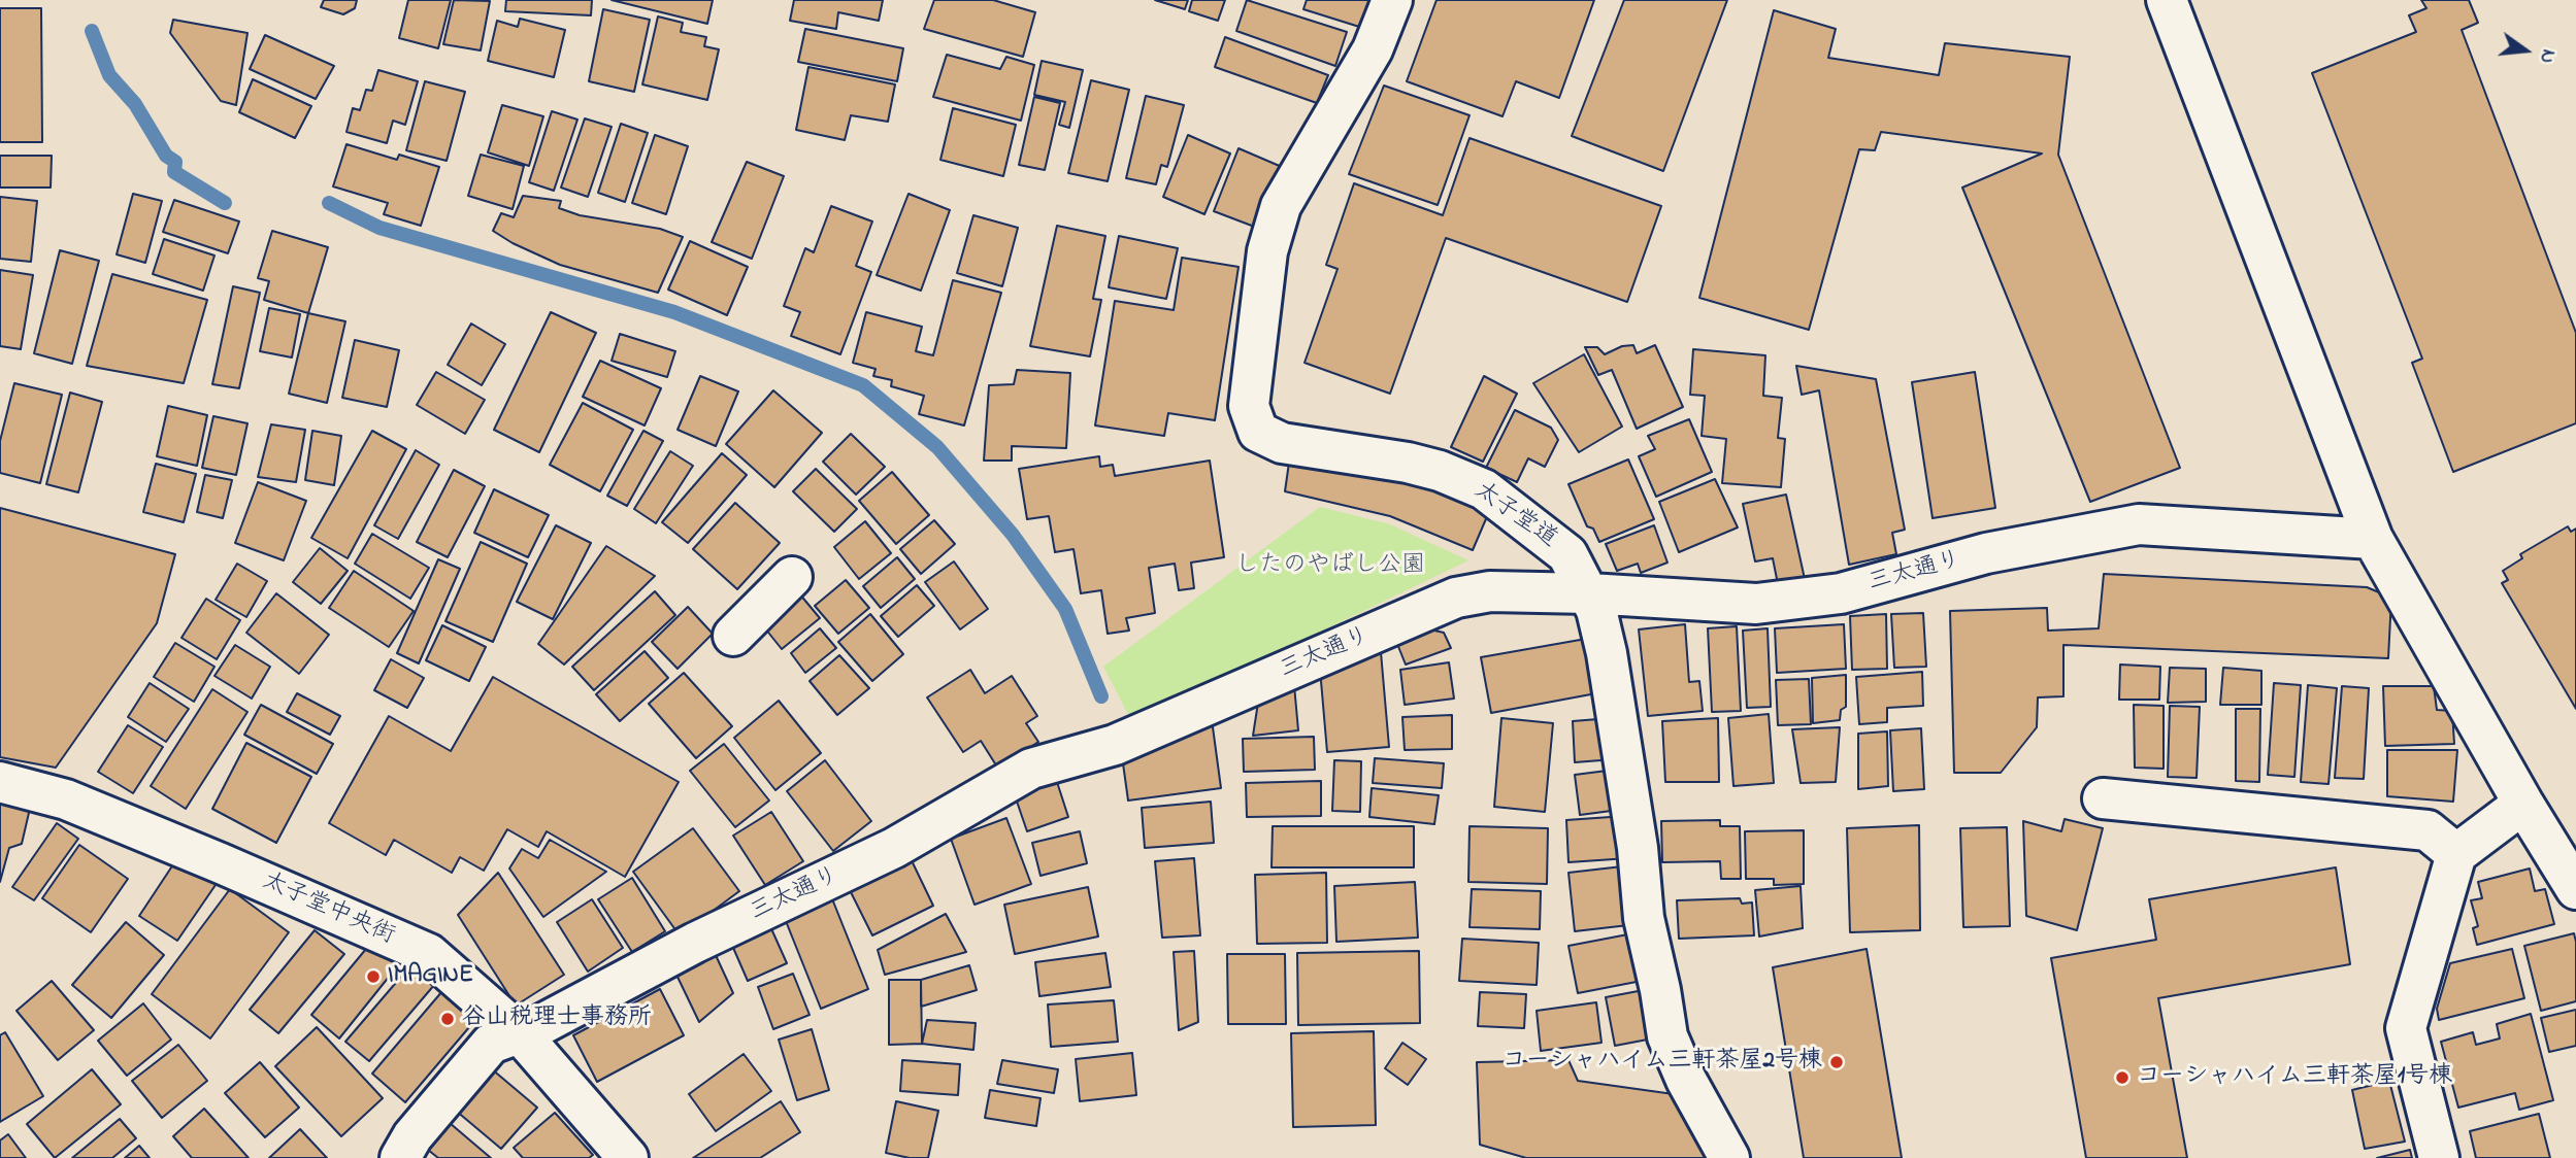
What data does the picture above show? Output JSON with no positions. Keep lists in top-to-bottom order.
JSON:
{
  "streets": {
    "street": ["太子堂道", "三太通り", "太子堂中央街"]
  },
  "crossings": [
    ["太子堂道", "三太通り"],
    ["三太通り", "太子堂中央街"]
  ],
  "parks": ["したのやばし公園"],
  "places": [
    "IMAGINE",
    "谷山税理士事務所",
    "コーシャハイム三軒茶屋2号棟",
    "コーシャハイム三軒茶屋1号棟"
  ],
  "north": "right"
}
